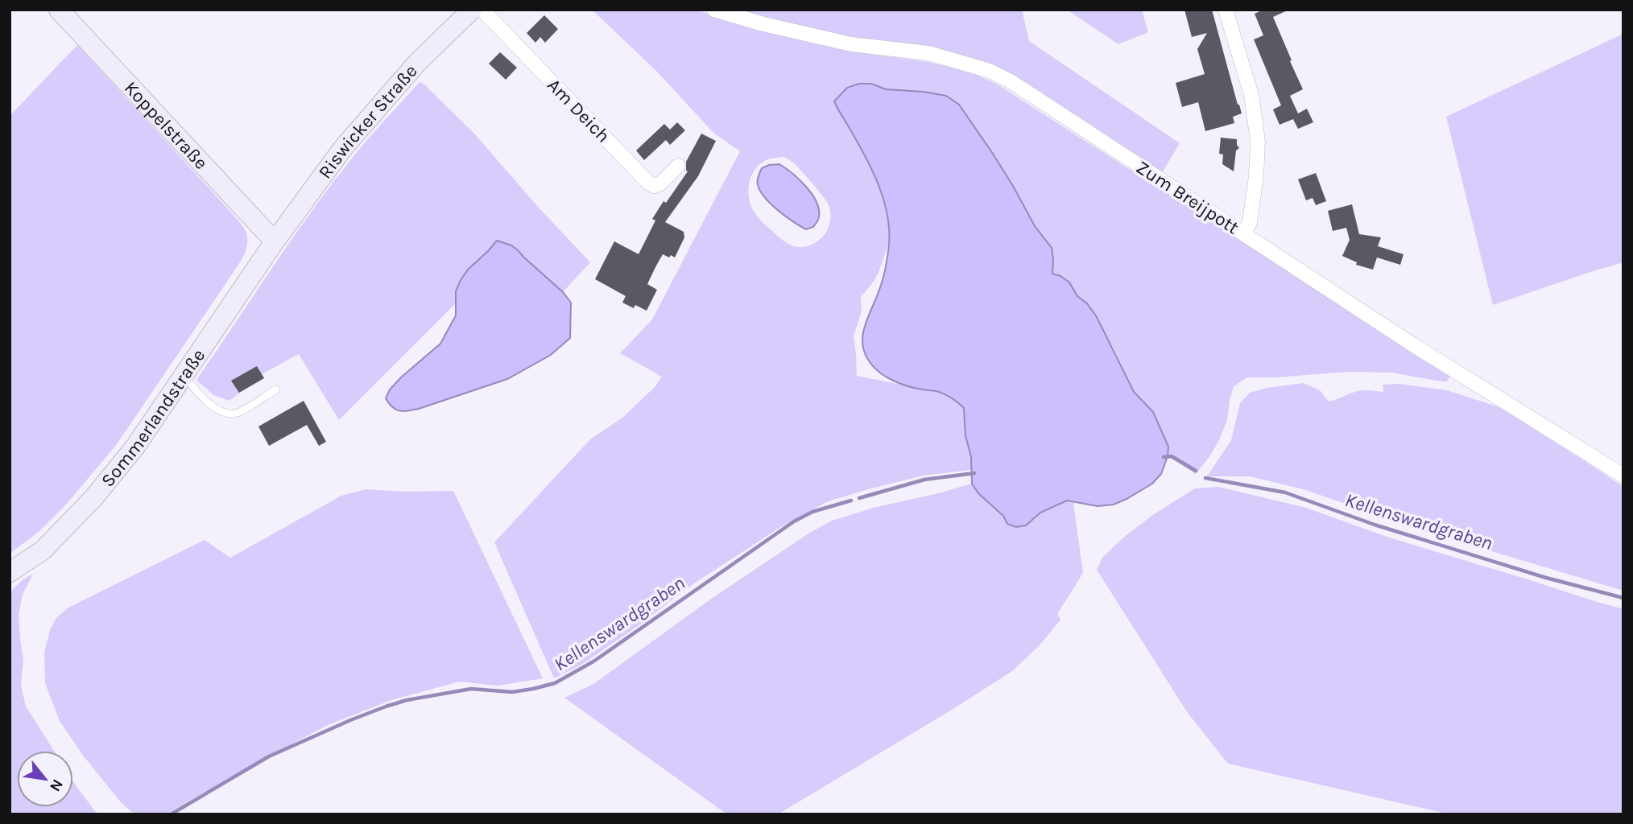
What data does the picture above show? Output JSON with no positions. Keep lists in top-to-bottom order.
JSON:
{
  "streets": {
    "street": [
      "Am Deich",
      "Riswicker Straße",
      "Koppelstraße",
      "Zum Breijpott",
      "Sommerlandstraße"
    ]
  },
  "crossings": [
    ["Riswicker Straße", "Koppelstraße"],
    ["Riswicker Straße", "Sommerlandstraße"],
    ["Koppelstraße", "Sommerlandstraße"]
  ],
  "water": ["Kellenswardgraben"],
  "north": "bottom right"
}
